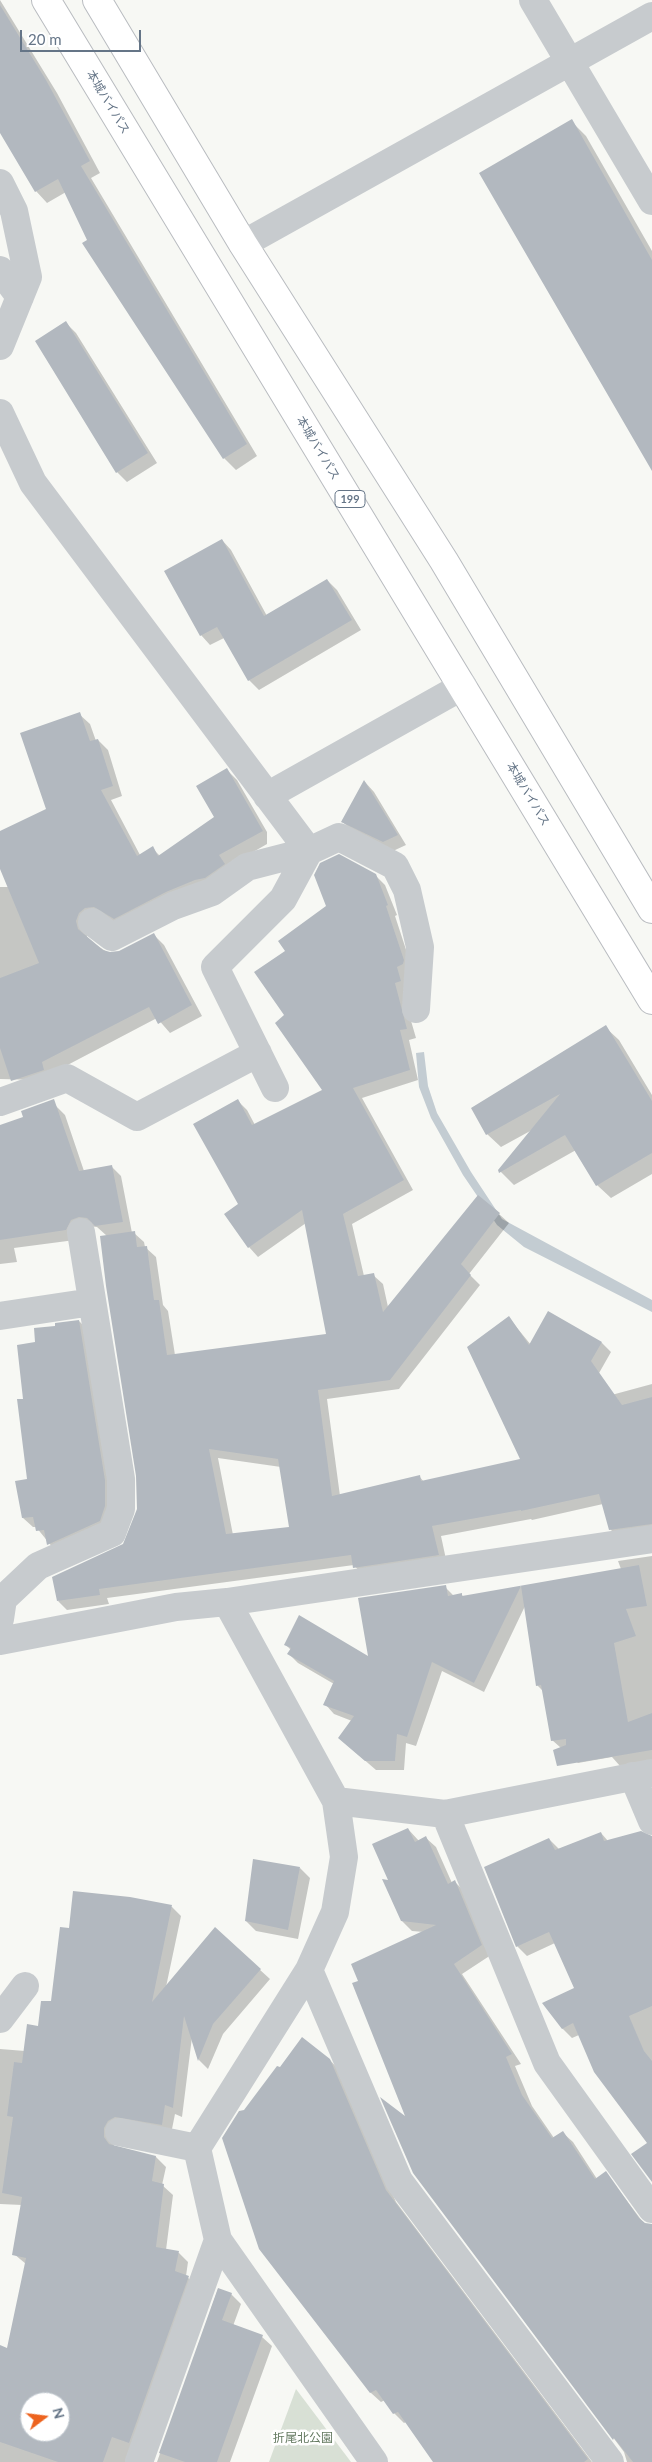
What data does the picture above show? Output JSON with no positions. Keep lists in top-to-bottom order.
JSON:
{
  "streets": {
    "highway": ["本城バイパス", "199"]
  },
  "parks": ["折尾北公園"],
  "scale_bar": "20 m",
  "north": "right"
}
